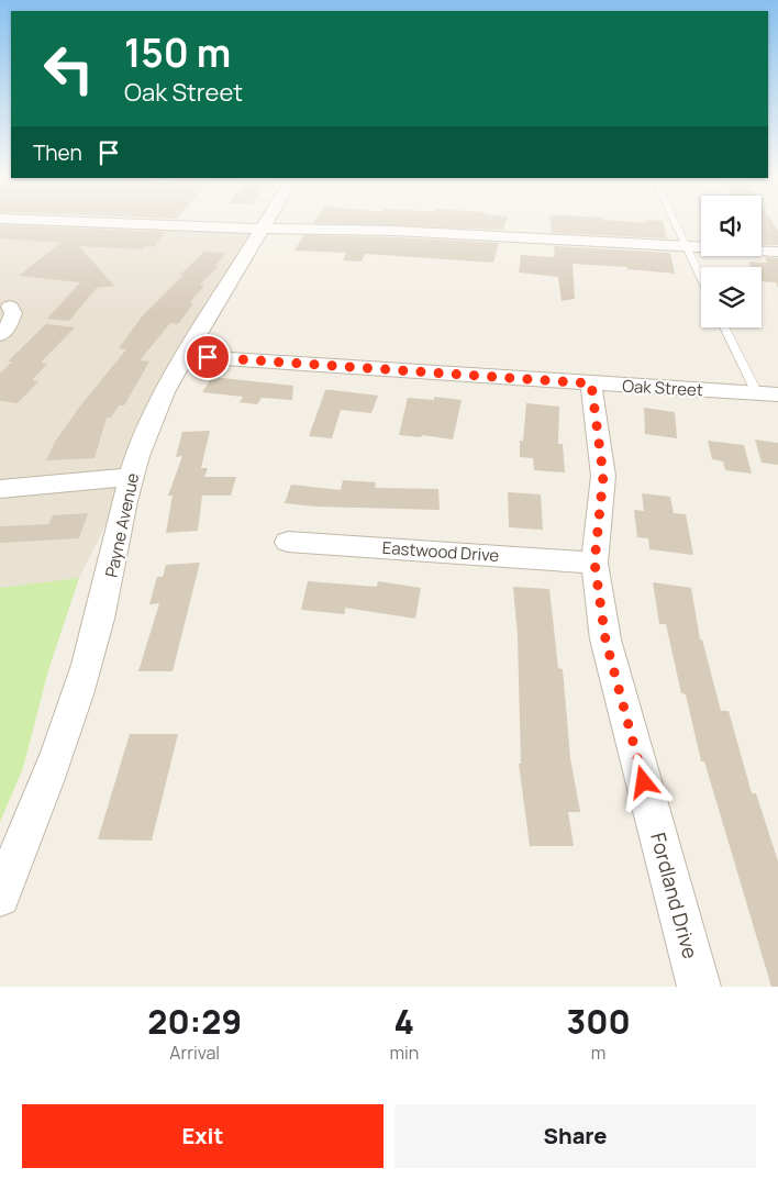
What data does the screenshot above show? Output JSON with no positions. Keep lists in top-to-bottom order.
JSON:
{
  "streets": {
    "street": [
      "Oak Street",
      "Payne Avenue",
      "Eastwood Drive",
      "Fordland Drive"
    ]
  },
  "crossings": [
    ["Oak Street", "Payne Avenue"],
    ["Oak Street", "Fordland Drive"],
    ["Eastwood Drive", "Fordland Drive"]
  ],
  "page": {
    "turn": ["150 m", "Oak Street"],
    "then": "Then",
    "eta": [
      "20:29",
      "Arrival",
      "4",
      "min",
      "300",
      "m"
    ],
    "buttons": ["Exit", "Share"]
  }
}
